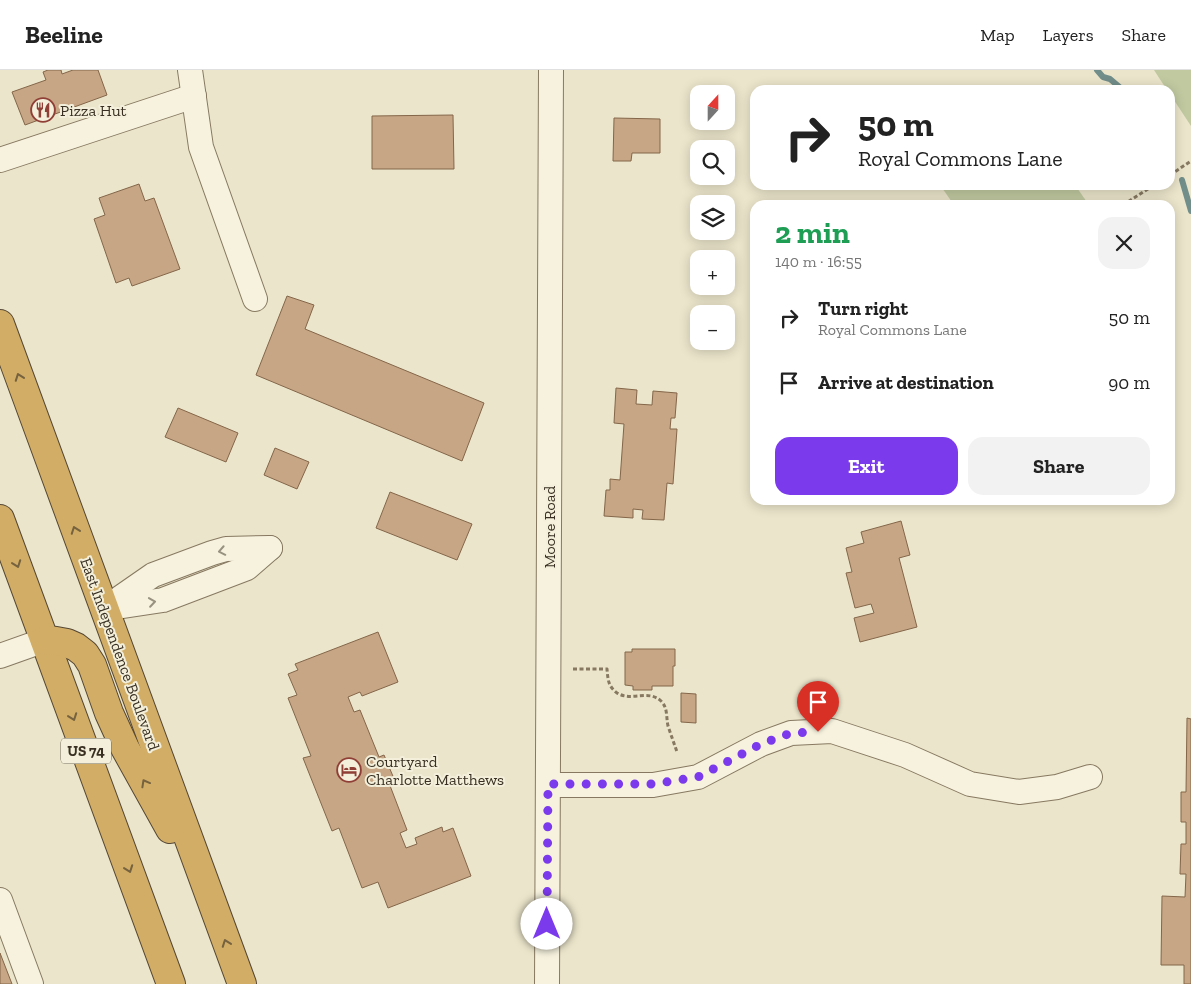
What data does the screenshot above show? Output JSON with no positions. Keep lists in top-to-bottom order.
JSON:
{
  "streets": {
    "highway": ["East Independence Boulevard", "US 74"],
    "street": ["Moore Road"]
  },
  "places": {
    "restaurant": ["Pizza Hut"],
    "hotel": ["Courtyard Charlotte Matthews"]
  },
  "north": "top",
  "page": {
    "header": "Beeline",
    "nav": ["Map", "Layers", "Share"],
    "map_buttons": ["+", "−"],
    "turn": ["50 m", "Royal Commons Lane"],
    "heading": ["2 min", "140 m · 16:55"],
    "list": [
      {
        "name": "Turn right",
        "note": "Royal Commons Lane",
        "value": "50 m"
      },
      {
        "name": "Arrive at destination",
        "value": "90 m"
      }
    ],
    "buttons": ["Exit", "Share"]
  }
}
